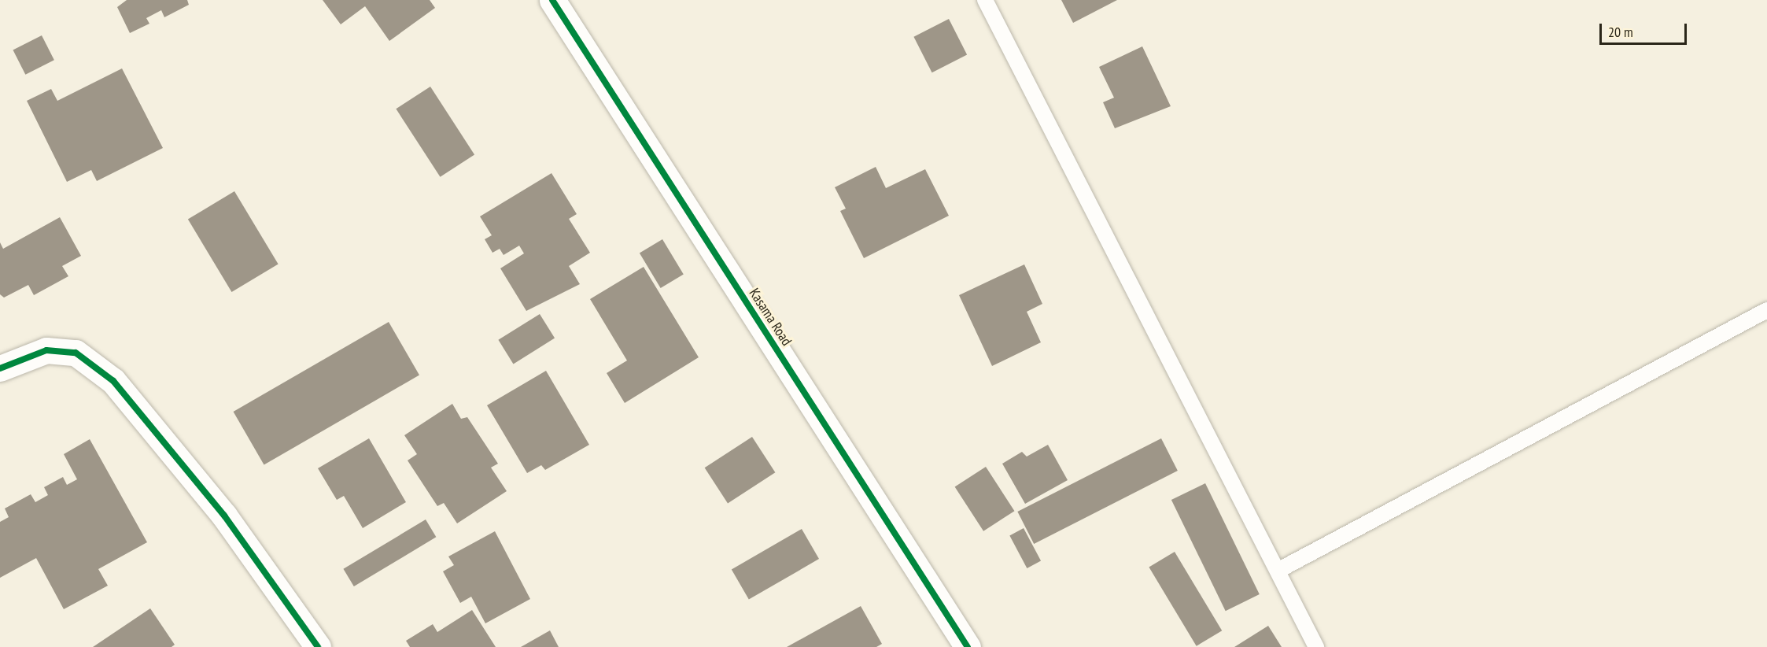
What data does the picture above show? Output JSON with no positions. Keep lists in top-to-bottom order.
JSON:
{
  "streets": {
    "street": ["Kasama Road"]
  },
  "scale_bar": "20 m"
}
